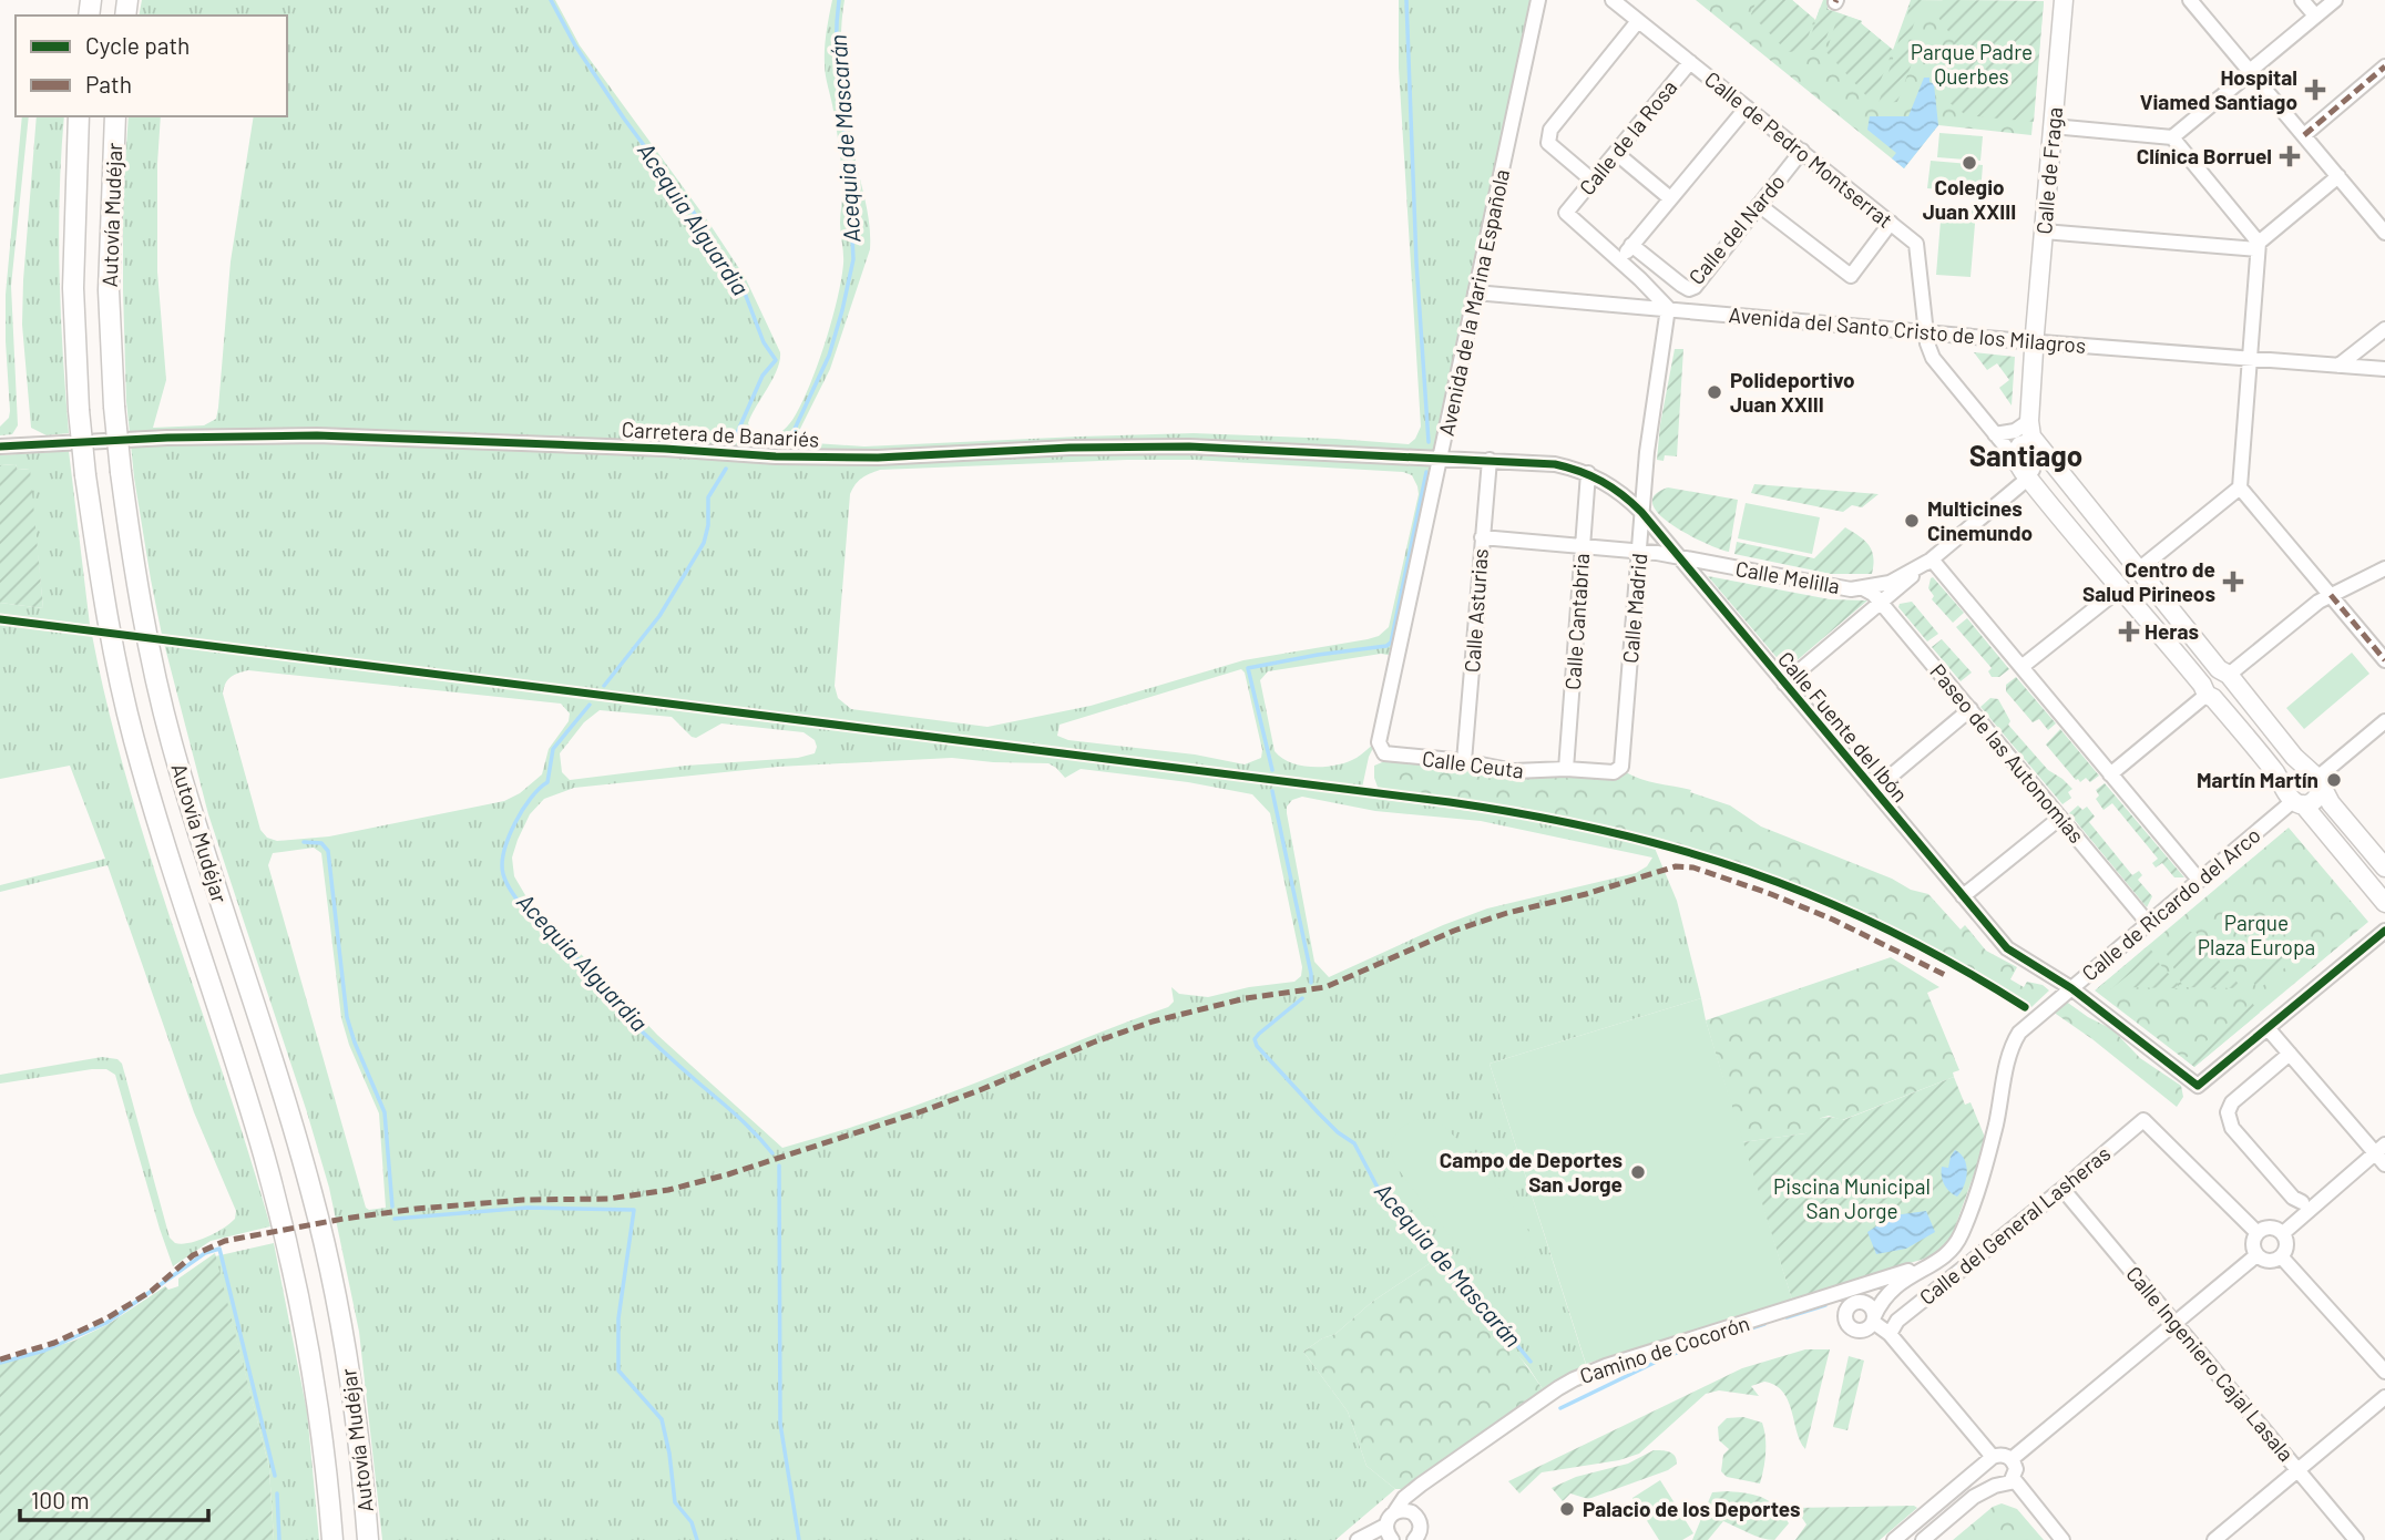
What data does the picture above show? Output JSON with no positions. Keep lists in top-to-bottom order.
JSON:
{
  "streets": {
    "highway": ["Autovía Mudéjar"],
    "main road": ["Calle de Fraga"],
    "street": [
      "Calle de la Rosa",
      "Calle de Pedro Montserrat",
      "Calle del Nardo",
      "Avenida de la Marina Española",
      "Avenida del Santo Cristo de los Milagros",
      "Carretera de Banariés",
      "Calle Melilla",
      "Calle Madrid",
      "Calle Asturias",
      "Calle Cantabria",
      "Calle Fuente del Ibón",
      "Paseo de las Autonomías",
      "Calle Ceuta",
      "Calle de Ricardo del Arco",
      "Calle del General Lasheras",
      "Camino de Cocorón",
      "Calle Ingeniero Cajal Lasala"
    ]
  },
  "crossings": [
    ["Calle de la Rosa", "Calle de Pedro Montserrat"],
    ["Calle de Pedro Montserrat", "Calle del Nardo"],
    ["Calle de Pedro Montserrat", "Avenida del Santo Cristo de los Milagros"],
    ["Calle de Fraga", "Avenida del Santo Cristo de los Milagros"],
    ["Avenida de la Marina Española", "Avenida del Santo Cristo de los Milagros"],
    ["Avenida de la Marina Española", "Carretera de Banariés"],
    ["Avenida de la Marina Española", "Calle Fuente del Ibón"],
    ["Avenida de la Marina Española", "Calle Ceuta"],
    ["Avenida del Santo Cristo de los Milagros", "Calle Madrid"],
    ["Carretera de Banariés", "Calle Fuente del Ibón"],
    ["Calle Melilla", "Calle Madrid"],
    ["Calle Melilla", "Calle Asturias"],
    ["Calle Melilla", "Calle Cantabria"],
    ["Calle Melilla", "Calle Fuente del Ibón"],
    ["Calle Melilla", "Paseo de las Autonomías"],
    ["Calle Madrid", "Calle Fuente del Ibón"],
    ["Calle Madrid", "Calle Ceuta"],
    ["Calle Asturias", "Calle Fuente del Ibón"],
    ["Calle Asturias", "Calle Ceuta"],
    ["Calle Cantabria", "Calle Fuente del Ibón"],
    ["Calle Cantabria", "Calle Ceuta"],
    ["Calle Fuente del Ibón", "Calle de Ricardo del Arco"],
    ["Paseo de las Autonomías", "Calle de Ricardo del Arco"],
    ["Calle de Ricardo del Arco", "Camino de Cocorón"],
    ["Calle del General Lasheras", "Calle Ingeniero Cajal Lasala"]
  ],
  "districts": ["Santiago"],
  "water": ["Acequia de Mascarán", "Acequia Alguardia"],
  "parks": ["Parque Padre Querbes", "Parque Plaza Europa", "Piscina Municipal San Jorge"],
  "places": {
    "health": [
      "Hospital Viamed Santiago",
      "Clínica Borruel",
      "Centro de Salud Pirineos",
      "Heras"
    ],
    "other": [
      "Colegio Juan XXIII",
      "Polideportivo Juan XXIII",
      "Multicines Cinemundo",
      "Martín Martín",
      "Campo de Deportes San Jorge",
      "Palacio de los Deportes"
    ]
  },
  "legend": ["Cycle path", "Path"],
  "scale_bar": "100 m"
}
